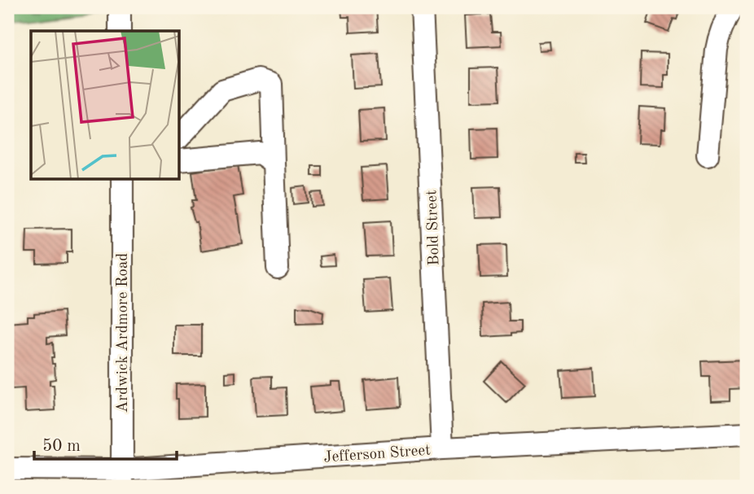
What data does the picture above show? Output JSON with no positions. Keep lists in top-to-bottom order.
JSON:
{
  "streets": {
    "street": ["Bold Street", "Ardwick Ardmore Road", "Jefferson Street"]
  },
  "crossings": [
    ["Bold Street", "Jefferson Street"],
    ["Ardwick Ardmore Road", "Jefferson Street"]
  ],
  "scale_bar": "50 m"
}
